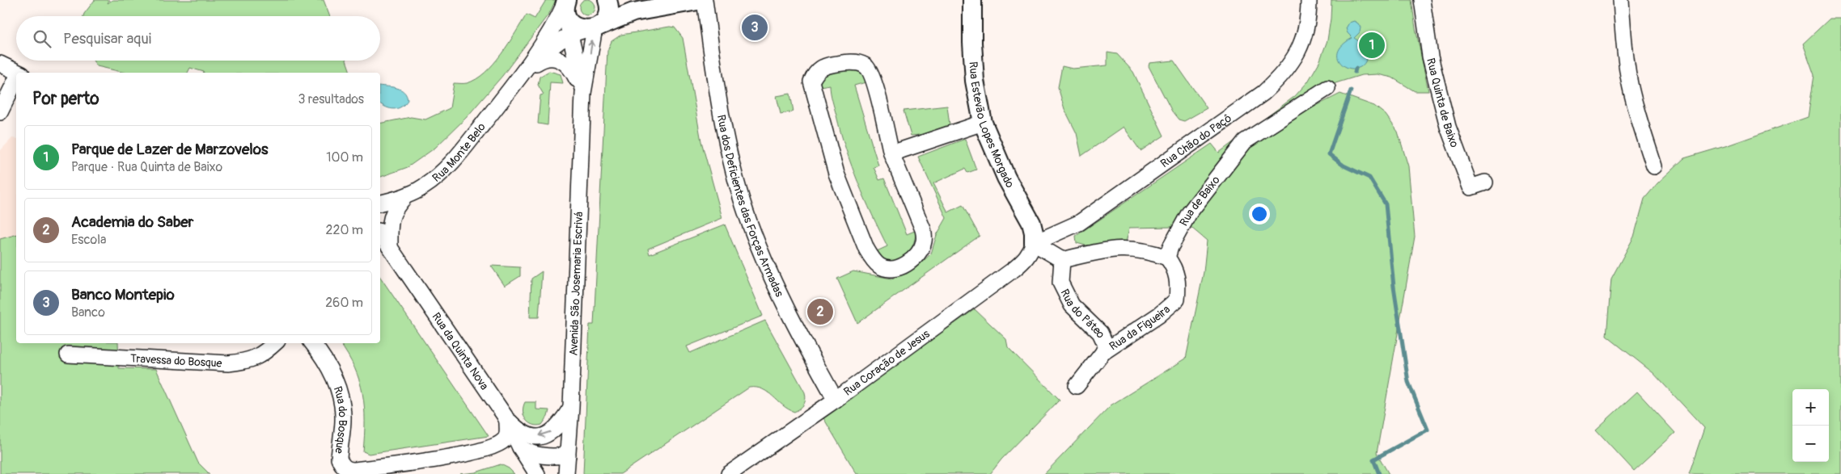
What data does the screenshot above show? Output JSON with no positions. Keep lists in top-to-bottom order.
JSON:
{
  "streets": {
    "street": [
      "Rua Quinta de Baixo",
      "Rua Estevão Lopes Morgado",
      "Rua Chão do Paçô",
      "Rua Monte Belo",
      "Rua de Baixo",
      "Rua dos Deficientes das Forças Armadas",
      "Avenida São Josemaria Escrivá",
      "Rua do Páteo",
      "Rua da Figueira",
      "Rua da Quinta Nova",
      "Travessa do Bosque",
      "Rua Coração de Jesus",
      "Rua do Bosque"
    ]
  },
  "crossings": [
    ["Rua Estevão Lopes Morgado", "Rua Chão do Paçô"],
    ["Rua Estevão Lopes Morgado", "Rua Coração de Jesus"],
    ["Rua Chão do Paçô", "Rua Coração de Jesus"],
    ["Rua Monte Belo", "Avenida São Josemaria Escrivá"],
    ["Rua de Baixo", "Rua da Figueira"],
    ["Rua dos Deficientes das Forças Armadas", "Rua Coração de Jesus"],
    ["Rua do Páteo", "Rua da Figueira"],
    ["Rua da Quinta Nova", "Rua do Bosque"]
  ],
  "page": {
    "pins": ["3", "1", "2"],
    "search": "Pesquisar aqui",
    "heading": ["Por perto", "3 resultados"],
    "list": [
      {
        "mark": "1",
        "name": "Parque de Lazer de Marzovelos",
        "note": "Parque · Rua Quinta de Baixo",
        "value": "100 m"
      },
      {
        "mark": "2",
        "name": "Academia do Saber",
        "note": "Escola",
        "value": "220 m"
      },
      {
        "mark": "3",
        "name": "Banco Montepio",
        "note": "Banco",
        "value": "260 m"
      }
    ],
    "map_buttons": ["+", "−"]
  }
}
